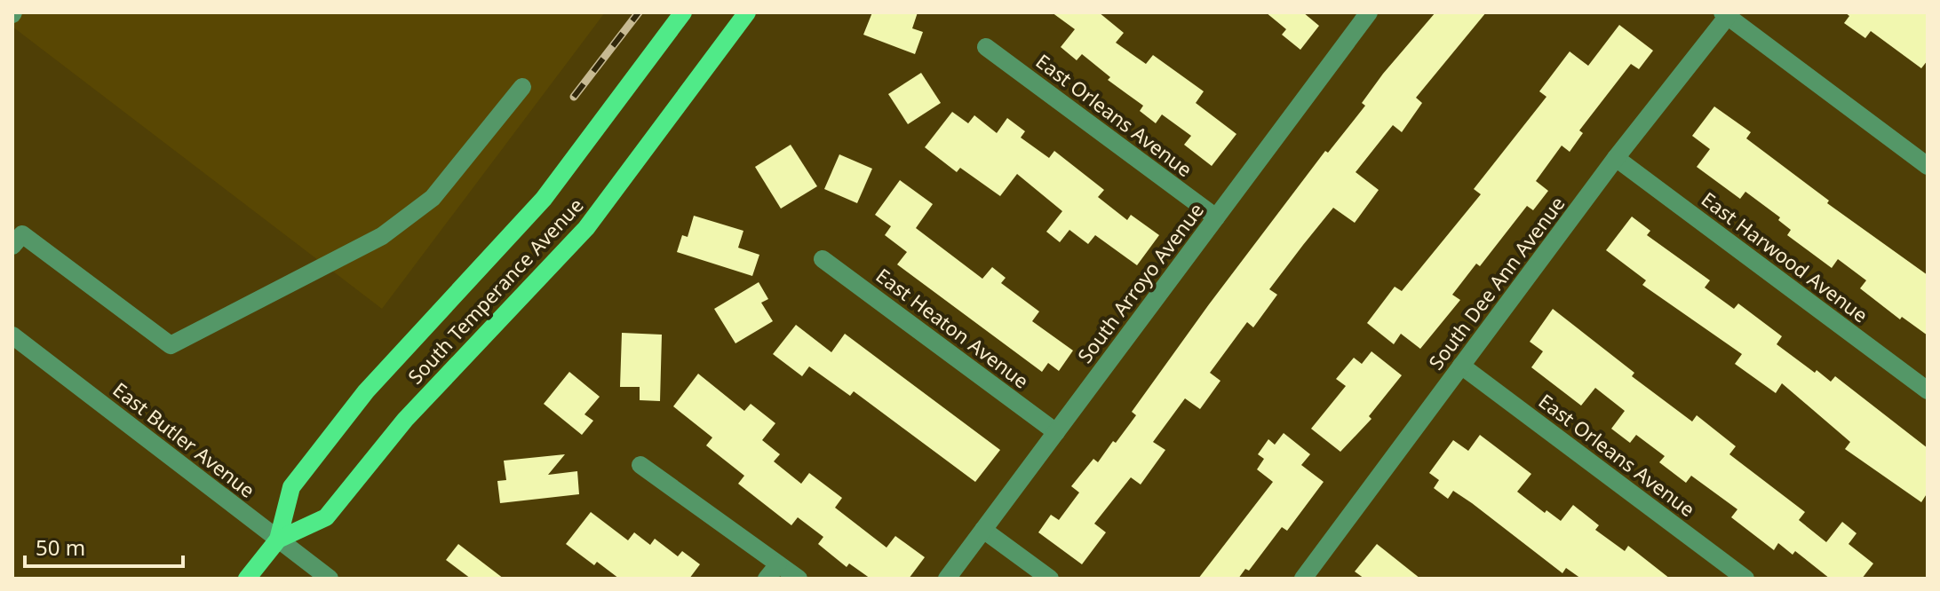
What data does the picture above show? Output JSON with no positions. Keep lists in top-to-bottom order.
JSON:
{
  "streets": {
    "main road": ["South Temperance Avenue"],
    "street": [
      "East Orleans Avenue",
      "East Harwood Avenue",
      "South Arroyo Avenue",
      "South Dee Ann Avenue",
      "East Heaton Avenue",
      "East Butler Avenue"
    ]
  },
  "crossings": [
    ["East Orleans Avenue", "South Arroyo Avenue"],
    ["East Orleans Avenue", "South Dee Ann Avenue"],
    ["East Harwood Avenue", "South Dee Ann Avenue"],
    ["South Arroyo Avenue", "East Heaton Avenue"],
    ["South Temperance Avenue", "East Butler Avenue"]
  ],
  "scale_bar": "50 m"
}
